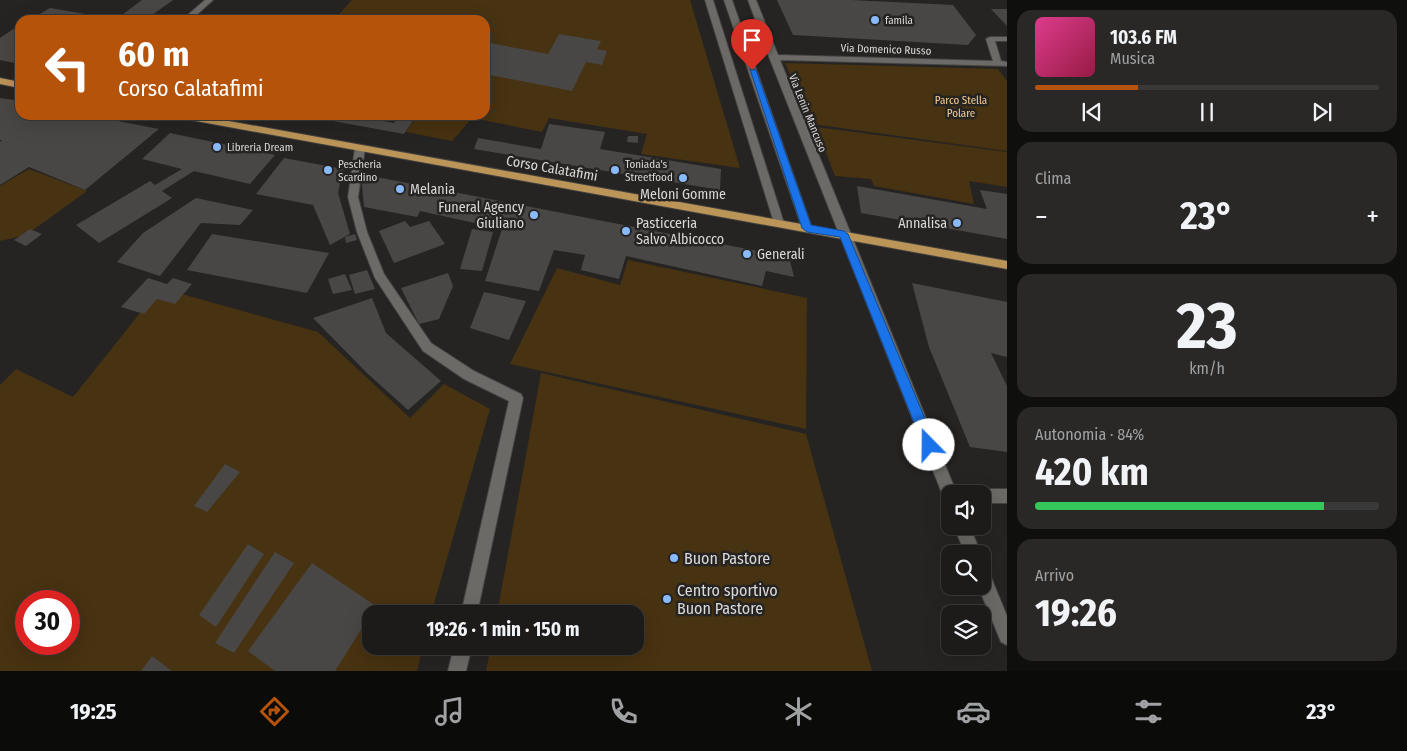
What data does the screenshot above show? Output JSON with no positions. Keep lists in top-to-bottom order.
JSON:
{
  "streets": {
    "main road": ["Corso Calatafimi"],
    "street": ["Via Domenico Russo", "Via Lenin Mancuso"]
  },
  "crossings": [
    ["Via Domenico Russo", "Via Lenin Mancuso"],
    ["Via Lenin Mancuso", "Corso Calatafimi"]
  ],
  "parks": ["Parco Stella Polare"],
  "places": [
    "famila",
    "Libreria Dream",
    "Pescheria Scardino",
    "Toniada's Streetfood",
    "Meloni Gomme",
    "Melania",
    "Funeral Agency Giuliano",
    "Annalisa",
    "Pasticceria Salvo Albicocco",
    "Generali",
    "Buon Pastore",
    "Centro sportivo Buon Pastore"
  ],
  "page": {
    "turn": ["60 m", "Corso Calatafimi"],
    "song": ["103.6 FM", "Musica"],
    "tile": [
      "Clima",
      ["23", "km/h"],
      ["Autonomia · 84%", "420 km"],
      ["Arrivo", "19:26"]
    ],
    "heat": ["−", "23°", "+"],
    "limit": "30",
    "trip": "19:26 · 1 min · 150 m",
    "tabs": ["19:25", "23°"]
  }
}
